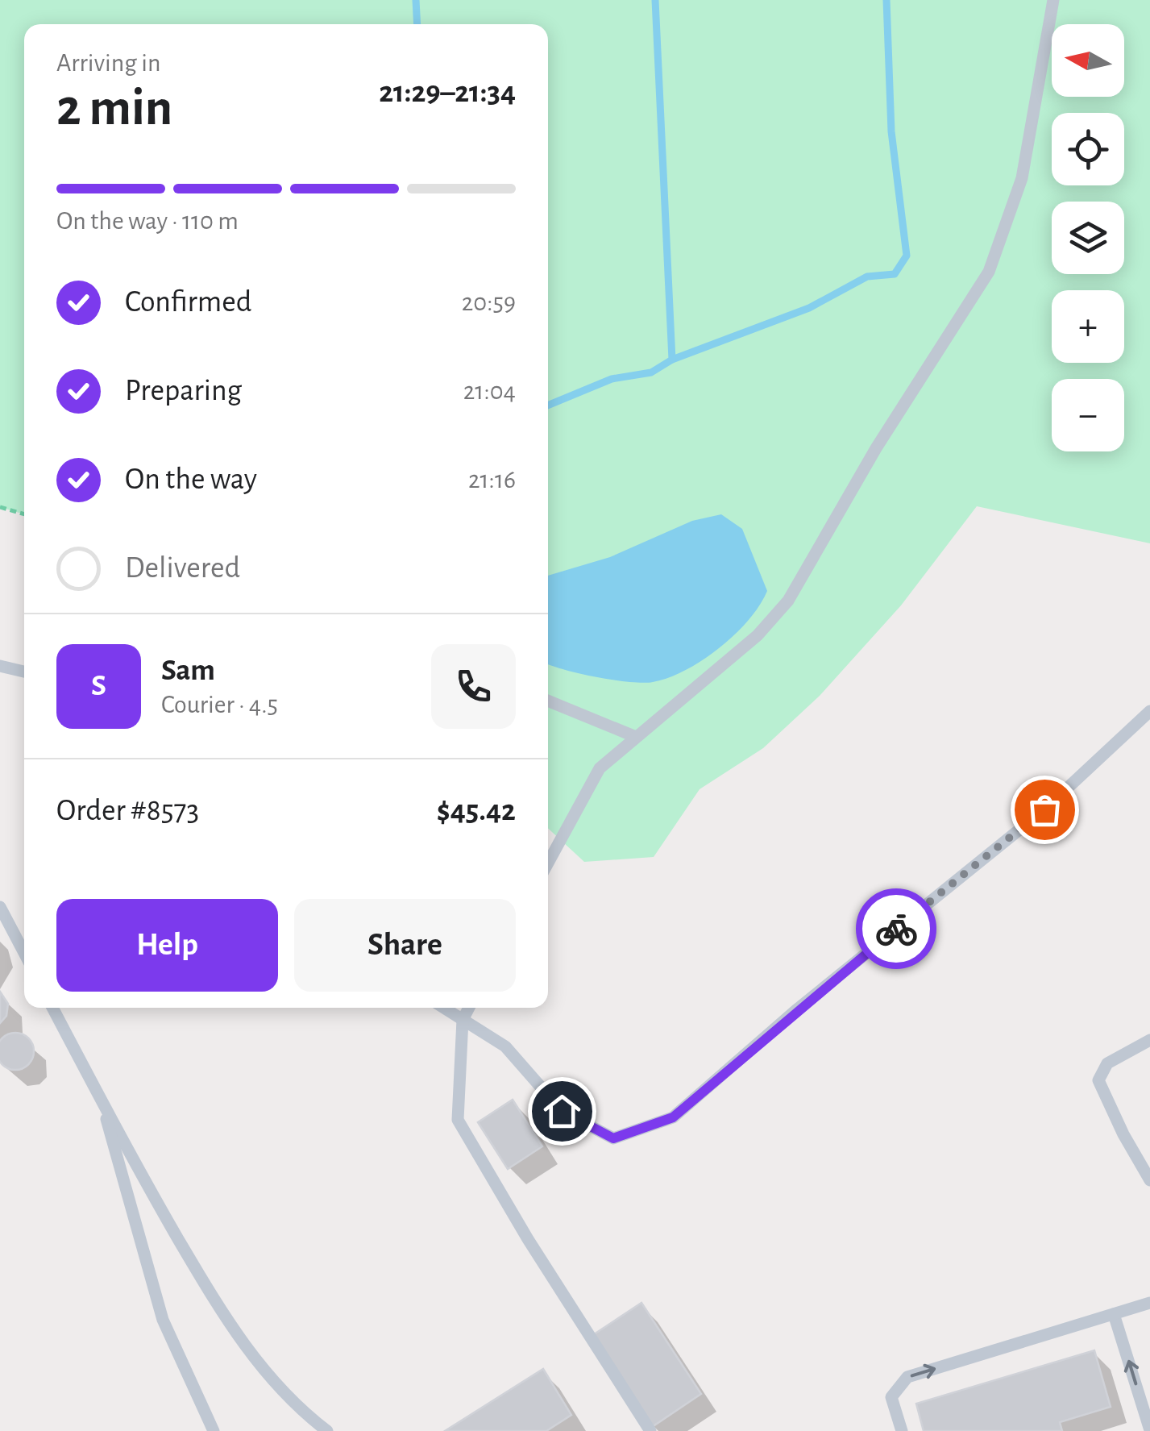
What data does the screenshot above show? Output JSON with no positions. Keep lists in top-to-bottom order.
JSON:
{
  "north": "left",
  "page": {
    "map_buttons": ["+", "−"],
    "heading": ["2 min", "Arriving in", "21:29–21:34"],
    "panel": [
      "Sam",
      "Courier · 4.5",
      "Order #8573",
      "$45.42"
    ],
    "bar": "On the way · 110 m",
    "list": [
      ["Confirmed", "20:59"],
      ["Preparing", "21:04"],
      ["On the way", "21:16"],
      "Delivered"
    ],
    "round": "S",
    "buttons": ["Help", "Share"]
  }
}
